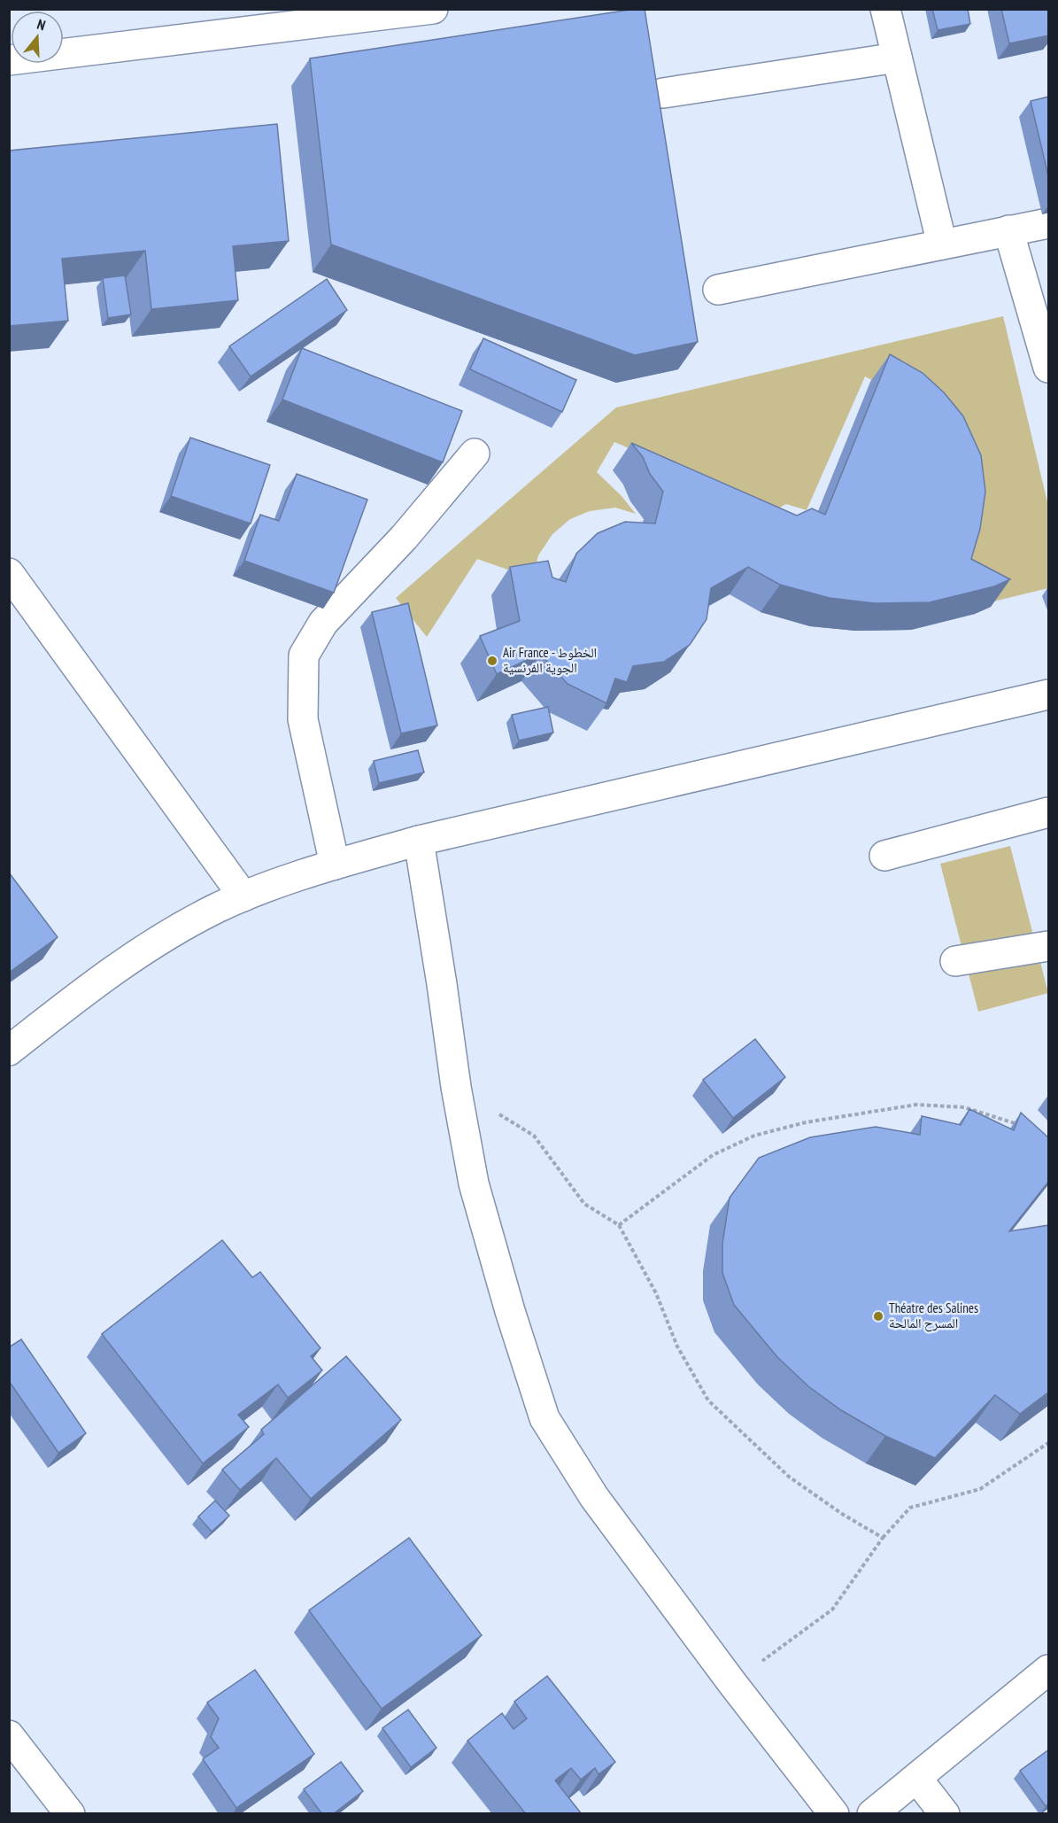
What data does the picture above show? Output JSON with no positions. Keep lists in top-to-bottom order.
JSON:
{
  "places": ["Air France - الخطوط الجوية الفرنسية", "Théatre des Salines المسرح المالحة"],
  "north": "top"
}
